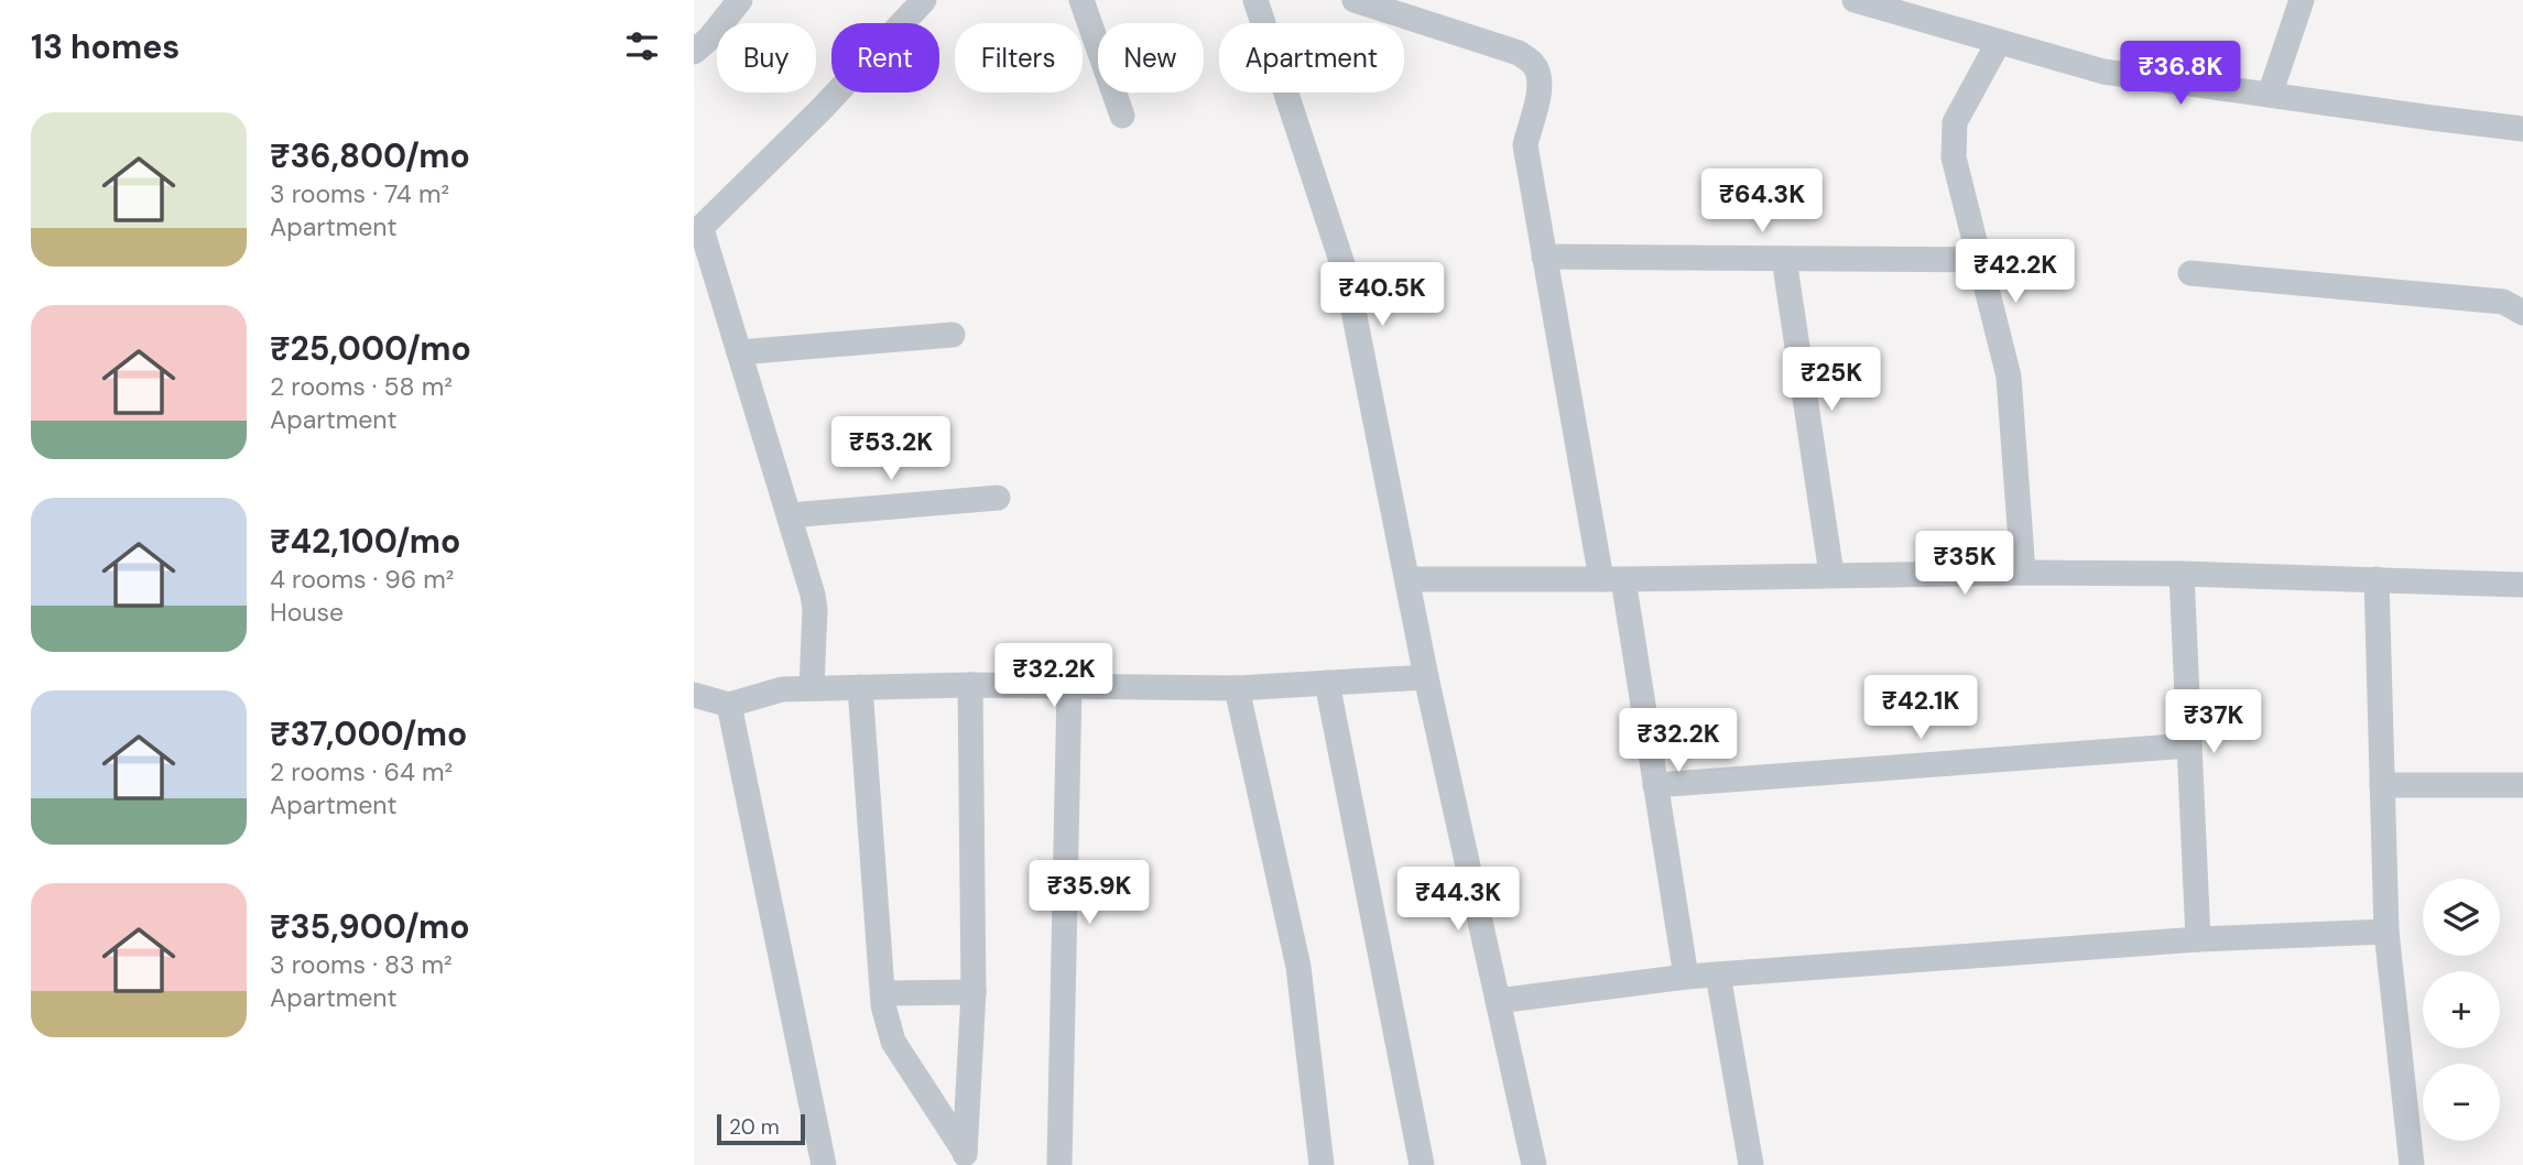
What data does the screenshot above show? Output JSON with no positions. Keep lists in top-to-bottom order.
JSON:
{
  "scale_bar": "20 m",
  "page": {
    "heading": "13 homes",
    "chip": [
      "Buy",
      "Rent",
      "Filters",
      "New",
      "Apartment"
    ],
    "price": [
      "₹36.8K",
      "₹64.3K",
      "₹42.2K",
      "₹40.5K",
      "₹25K",
      "₹53.2K",
      "₹35K",
      "₹32.2K",
      "₹42.1K",
      "₹37K",
      "₹32.2K",
      "₹35.9K",
      "₹44.3K"
    ],
    "list": [
      {
        "name": "₹36,800/mo",
        "note": "3 rooms · 74 m² · Apartment"
      },
      {
        "name": "₹25,000/mo",
        "note": "2 rooms · 58 m² · Apartment"
      },
      {
        "name": "₹42,100/mo",
        "note": "4 rooms · 96 m² · House"
      },
      {
        "name": "₹37,000/mo",
        "note": "2 rooms · 64 m² · Apartment"
      },
      {
        "name": "₹35,900/mo",
        "note": "3 rooms · 83 m² · Apartment"
      }
    ],
    "map_buttons": ["+", "−"],
    "scale": "20 m"
  }
}
